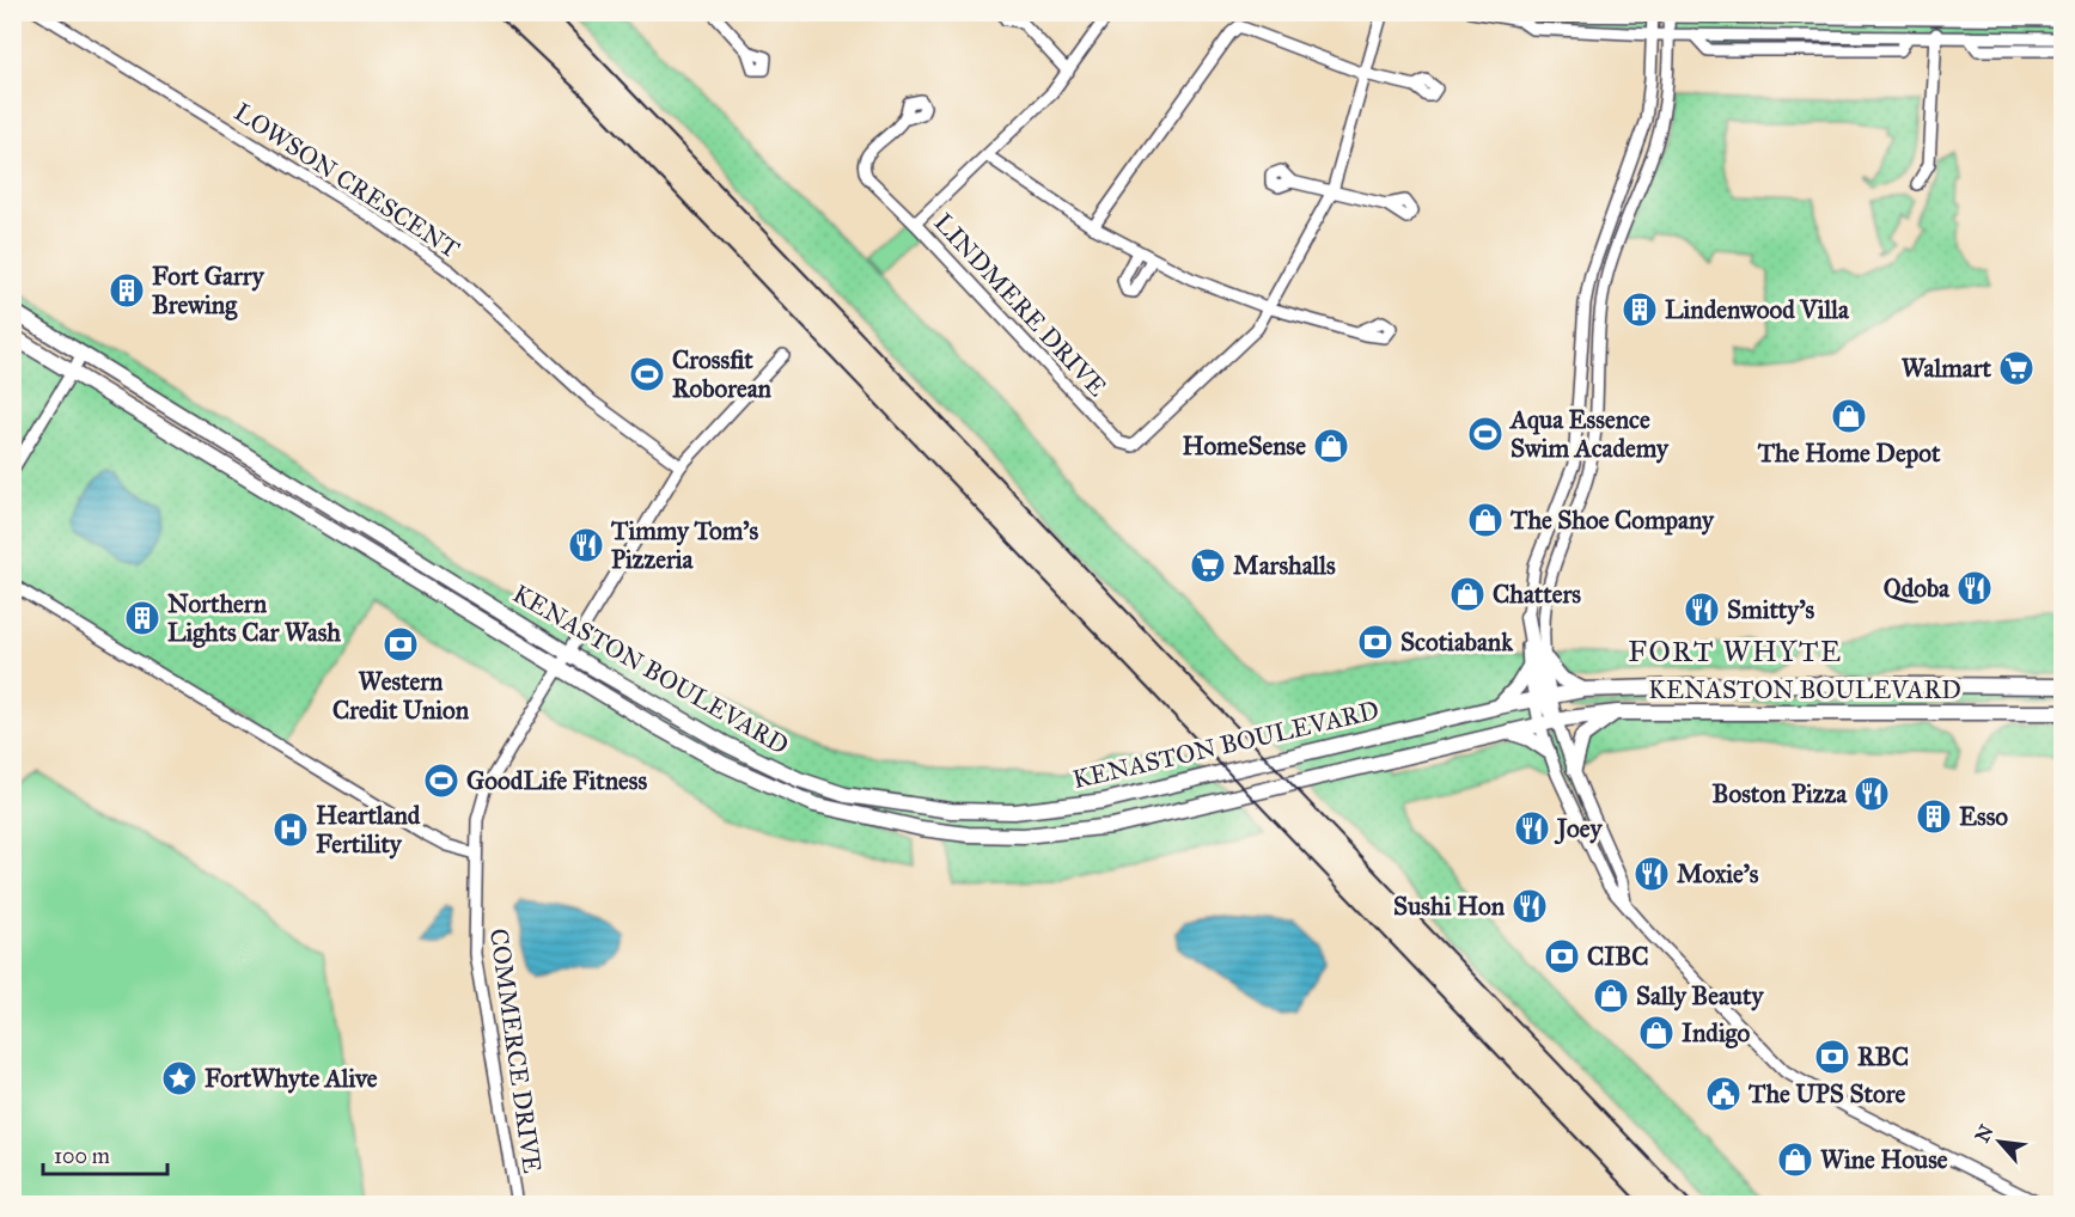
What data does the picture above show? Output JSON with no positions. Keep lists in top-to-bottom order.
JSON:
{
  "streets": {
    "main road": ["KENASTON BOULEVARD"],
    "street": ["LOWSON CRESCENT", "LINDMERE DRIVE", "COMMERCE DRIVE"]
  },
  "crossings": [
    ["LOWSON CRESCENT", "COMMERCE DRIVE"],
    ["KENASTON BOULEVARD", "COMMERCE DRIVE"]
  ],
  "districts": ["FORT WHYTE"],
  "places": {
    "building": [
      "Fort Garry Brewing",
      "Lindenwood Villa",
      "Northern Lights Car Wash",
      "Esso"
    ],
    "supermarket": ["Walmart", "Marshalls"],
    "sports": ["Crossfit Roborean", "Aqua Essence Swim Academy", "GoodLife Fitness"],
    "shop": [
      "The Home Depot",
      "HomeSense",
      "The Shoe Company",
      "Chatters",
      "Sally Beauty",
      "Indigo",
      "Wine House"
    ],
    "restaurant": [
      "Timmy Tom's Pizzeria",
      "Qdoba",
      "Smitty's",
      "Boston Pizza",
      "Joey",
      "Moxie's",
      "Sushi Hon"
    ],
    "bank": [
      "Scotiabank",
      "Western Credit Union",
      "CIBC",
      "RBC"
    ],
    "hospital": ["Heartland Fertility"],
    "place": ["FortWhyte Alive"],
    "public building": ["The UPS Store"]
  },
  "scale_bar": "100 m",
  "north": "top left"
}
